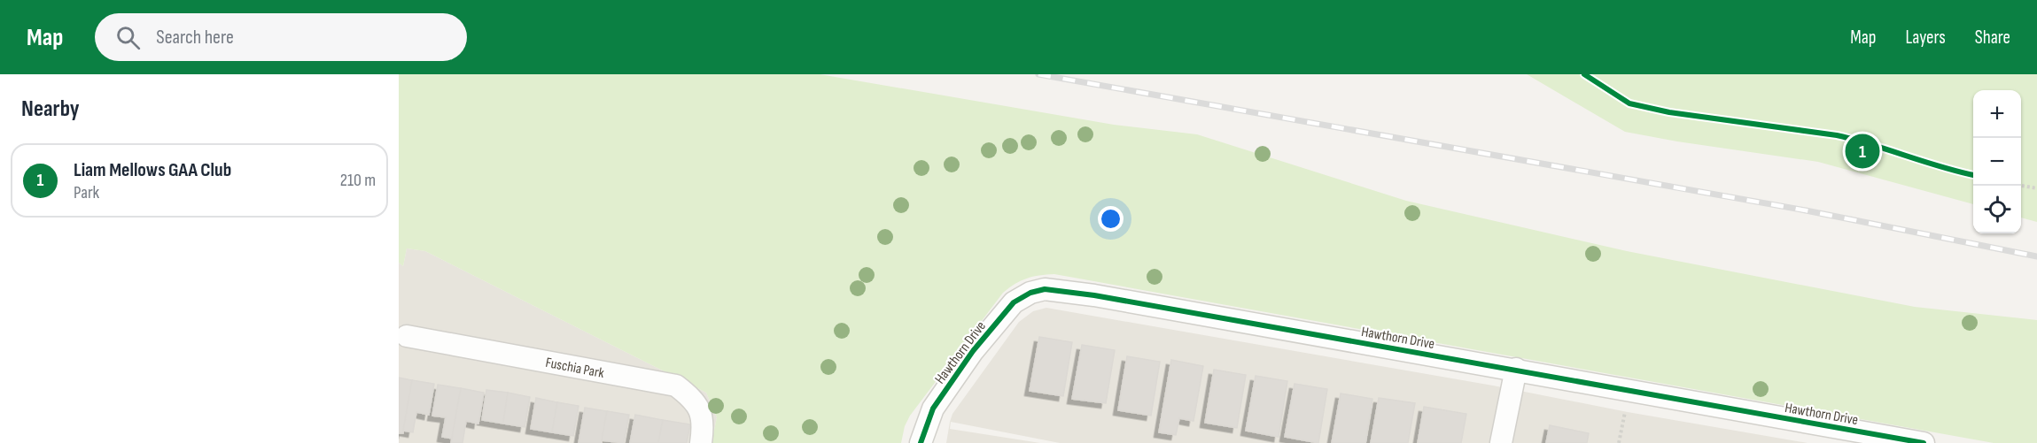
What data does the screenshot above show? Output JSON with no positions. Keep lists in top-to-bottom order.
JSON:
{
  "streets": {
    "street": ["Hawthorn Drive", "Fuschia Park"]
  },
  "page": {
    "header": "Map",
    "search": "Search here",
    "nav": ["Map", "Layers", "Share"],
    "heading": "Nearby",
    "map_buttons": ["+", "−"],
    "pins": "1",
    "list": [
      {
        "mark": "1",
        "name": "Liam Mellows GAA Club",
        "note": "Park",
        "value": "210 m"
      }
    ]
  }
}
